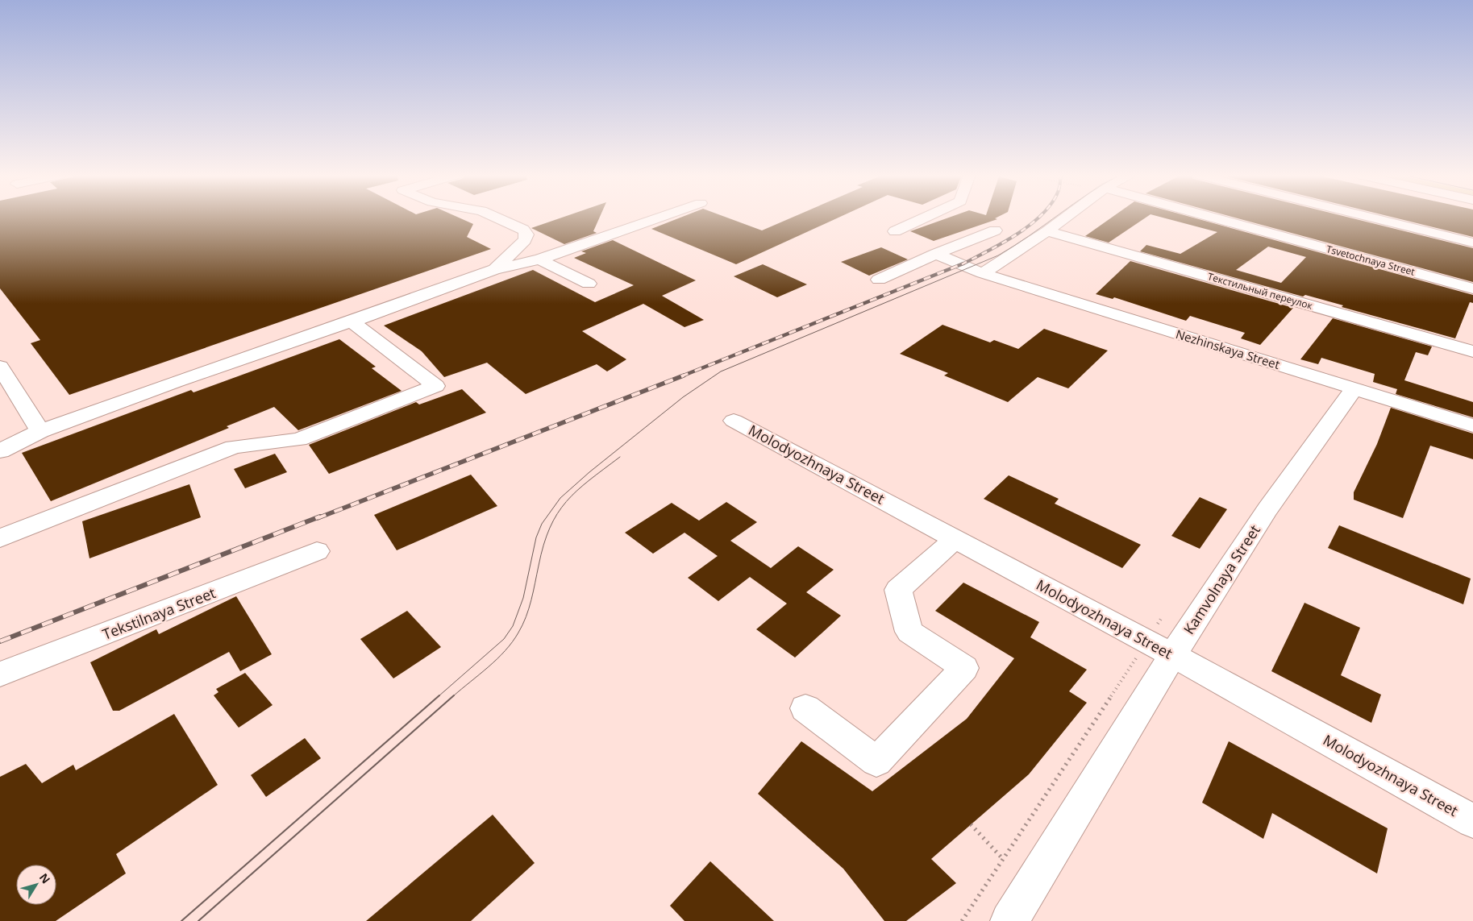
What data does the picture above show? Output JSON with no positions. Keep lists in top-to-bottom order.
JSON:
{
  "streets": {
    "street": [
      "Tsvetochnaya Street",
      "Текстильный переулок",
      "Nezhinskaya Street",
      "Molodyozhnaya Street",
      "Kamvolnaya Street",
      "Tekstilnaya Street"
    ]
  },
  "crossings": [
    ["Nezhinskaya Street", "Kamvolnaya Street"],
    ["Molodyozhnaya Street", "Kamvolnaya Street"]
  ],
  "north": "top right"
}
